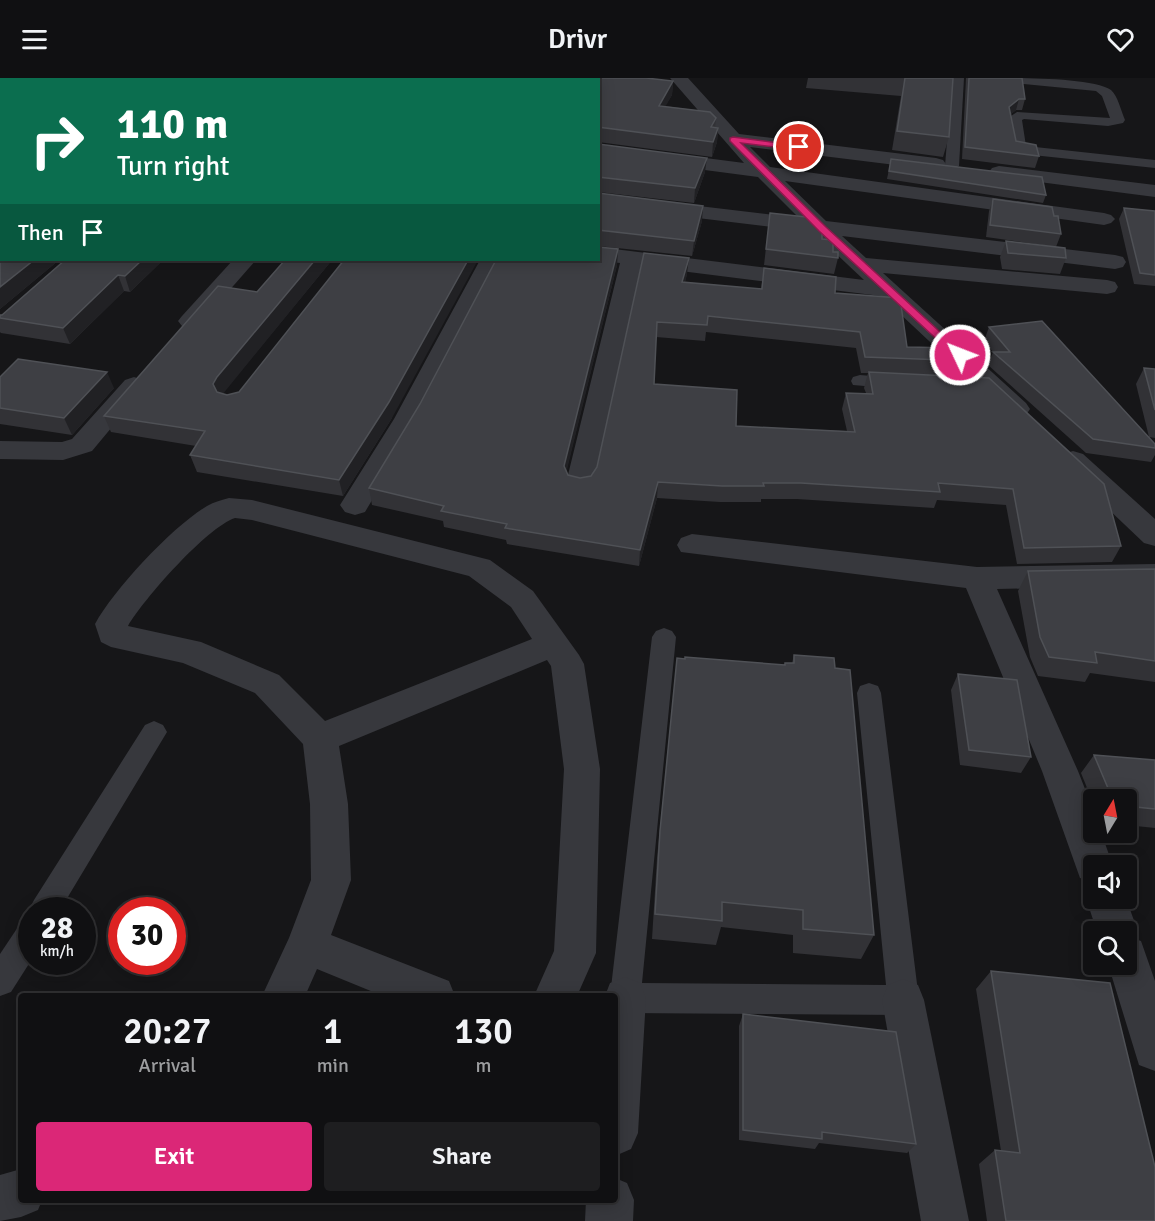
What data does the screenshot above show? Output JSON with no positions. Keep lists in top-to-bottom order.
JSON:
{
  "north": "top",
  "page": {
    "header": "Drivr",
    "turn": ["110 m", "Turn right"],
    "then": "Then",
    "speed": "28 km/h",
    "limit": "30",
    "eta": [
      "20:27",
      "Arrival",
      "1",
      "min",
      "130",
      "m"
    ],
    "buttons": ["Exit", "Share"]
  }
}
